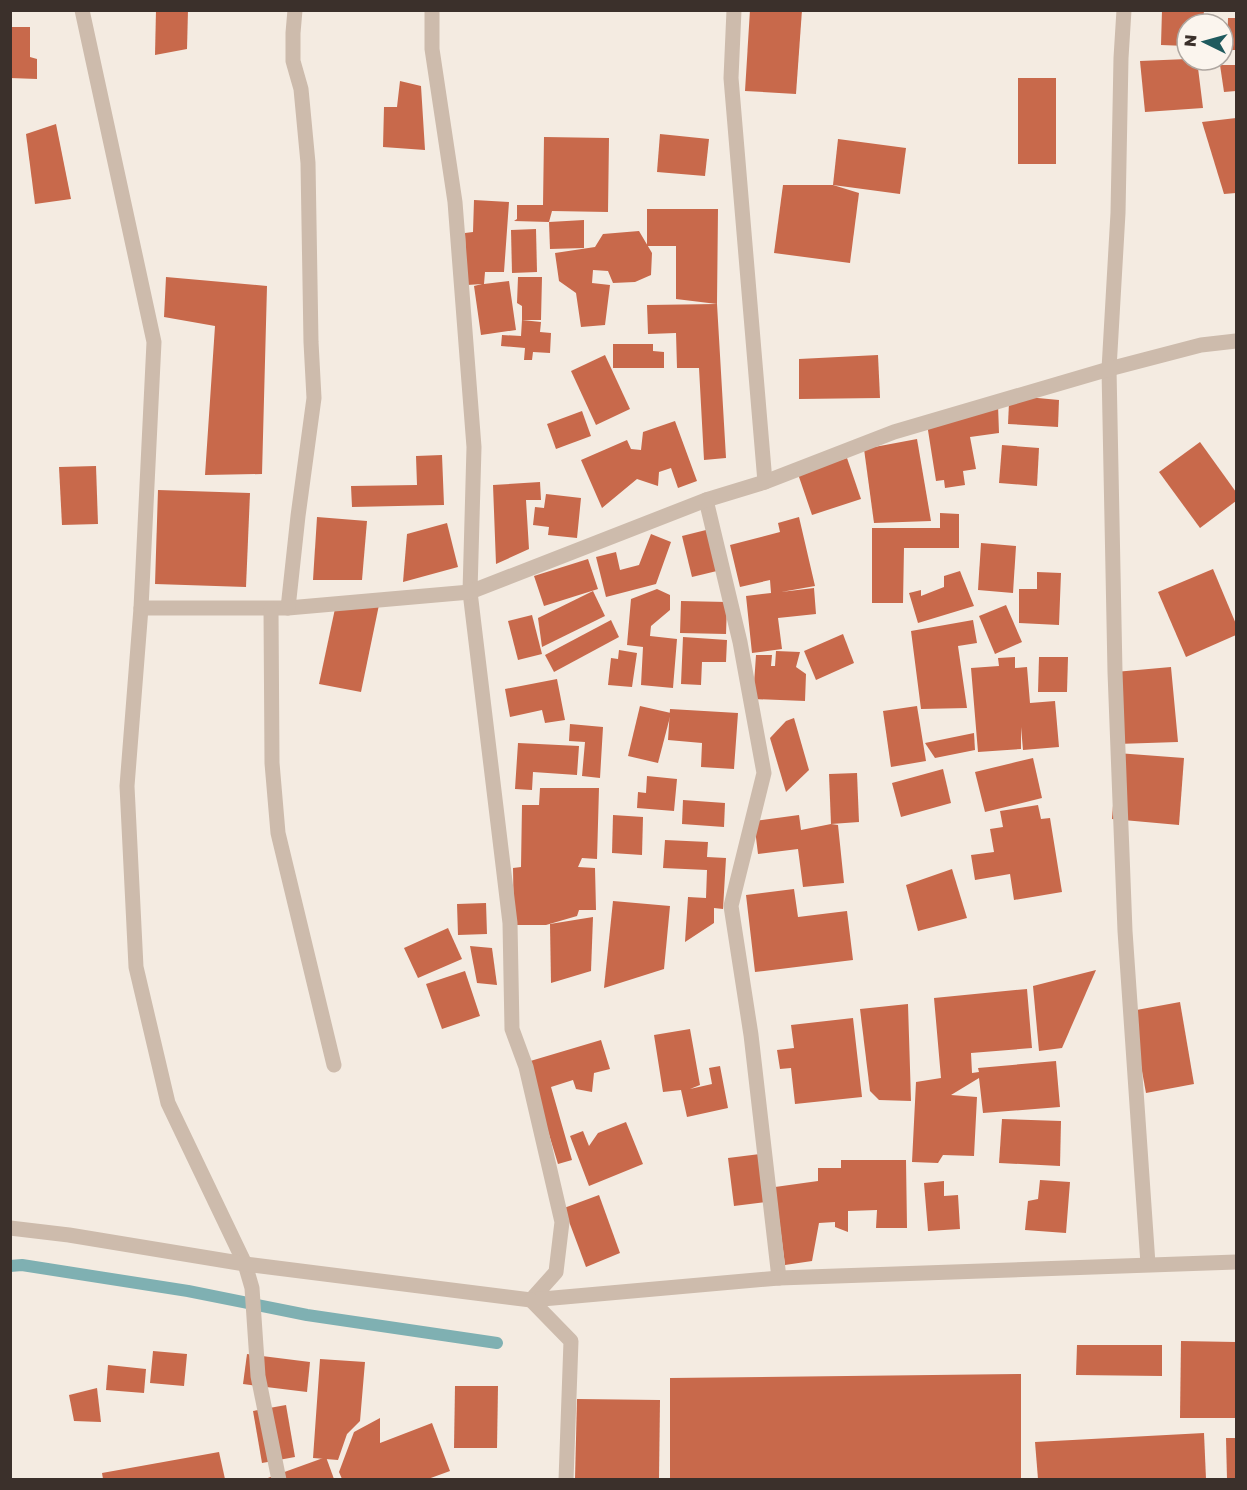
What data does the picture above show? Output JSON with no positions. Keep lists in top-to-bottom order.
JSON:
{
  "north": "left"
}
